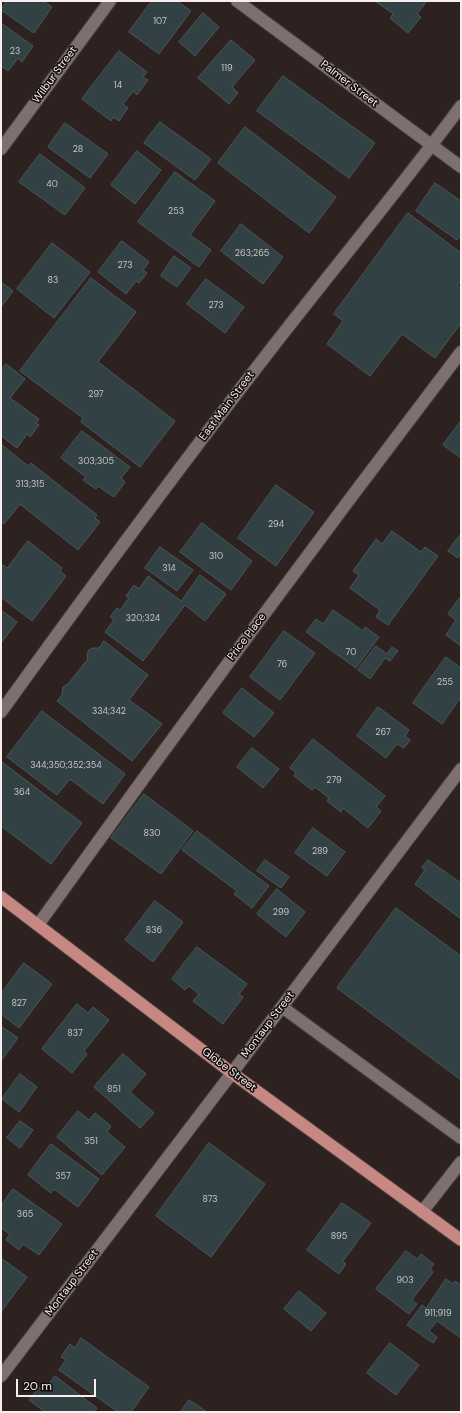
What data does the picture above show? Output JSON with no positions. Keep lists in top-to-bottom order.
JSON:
{
  "streets": {
    "main road": ["Globe Street"],
    "street": [
      "Wilbur Street",
      "Palmer Street",
      "East Main Street",
      "Price Place",
      "Montaup Street"
    ]
  },
  "crossings": [
    ["Palmer Street", "East Main Street"],
    ["Price Place", "Globe Street"],
    ["Montaup Street", "Globe Street"]
  ],
  "house_numbers": [
    "107",
    "23",
    "119",
    "14",
    "28",
    "40",
    "253",
    "263;265",
    "273",
    "83",
    "273",
    "297",
    "303;305",
    "313;315",
    "294",
    "310",
    "314",
    "320;324",
    "70",
    "76",
    "255",
    "334;342",
    "267",
    "344;350;352;354",
    "279",
    "364",
    "830",
    "289",
    "299",
    "836",
    "827",
    "837",
    "851",
    "351",
    "357",
    "873",
    "365",
    "895",
    "903",
    "911;919"
  ],
  "scale_bar": "20 m"
}
